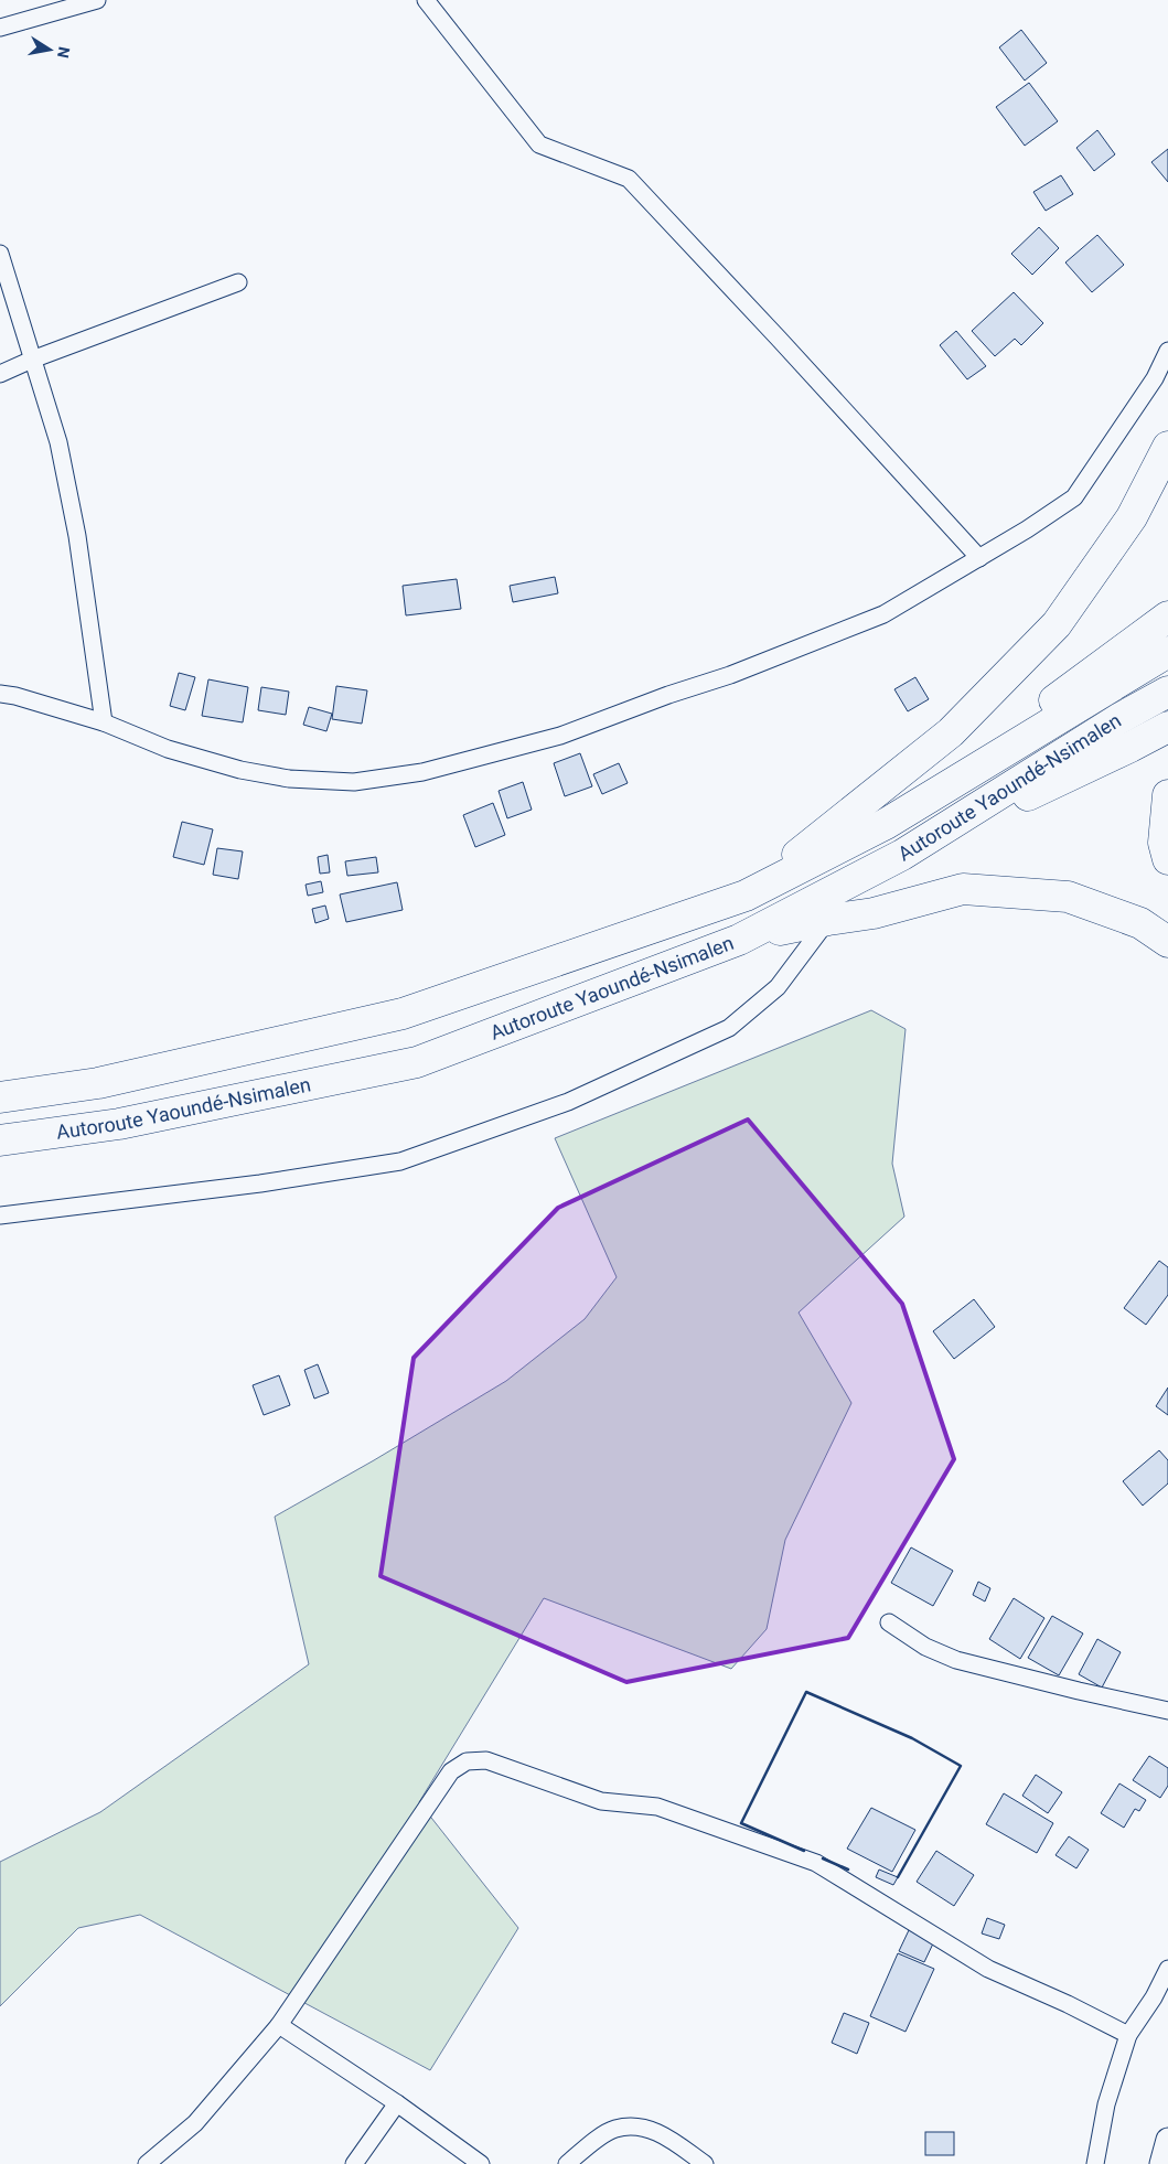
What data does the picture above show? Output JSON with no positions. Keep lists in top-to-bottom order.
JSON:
{
  "streets": {
    "highway": ["Autoroute Yaoundé-Nsimalen"]
  },
  "north": "right"
}
